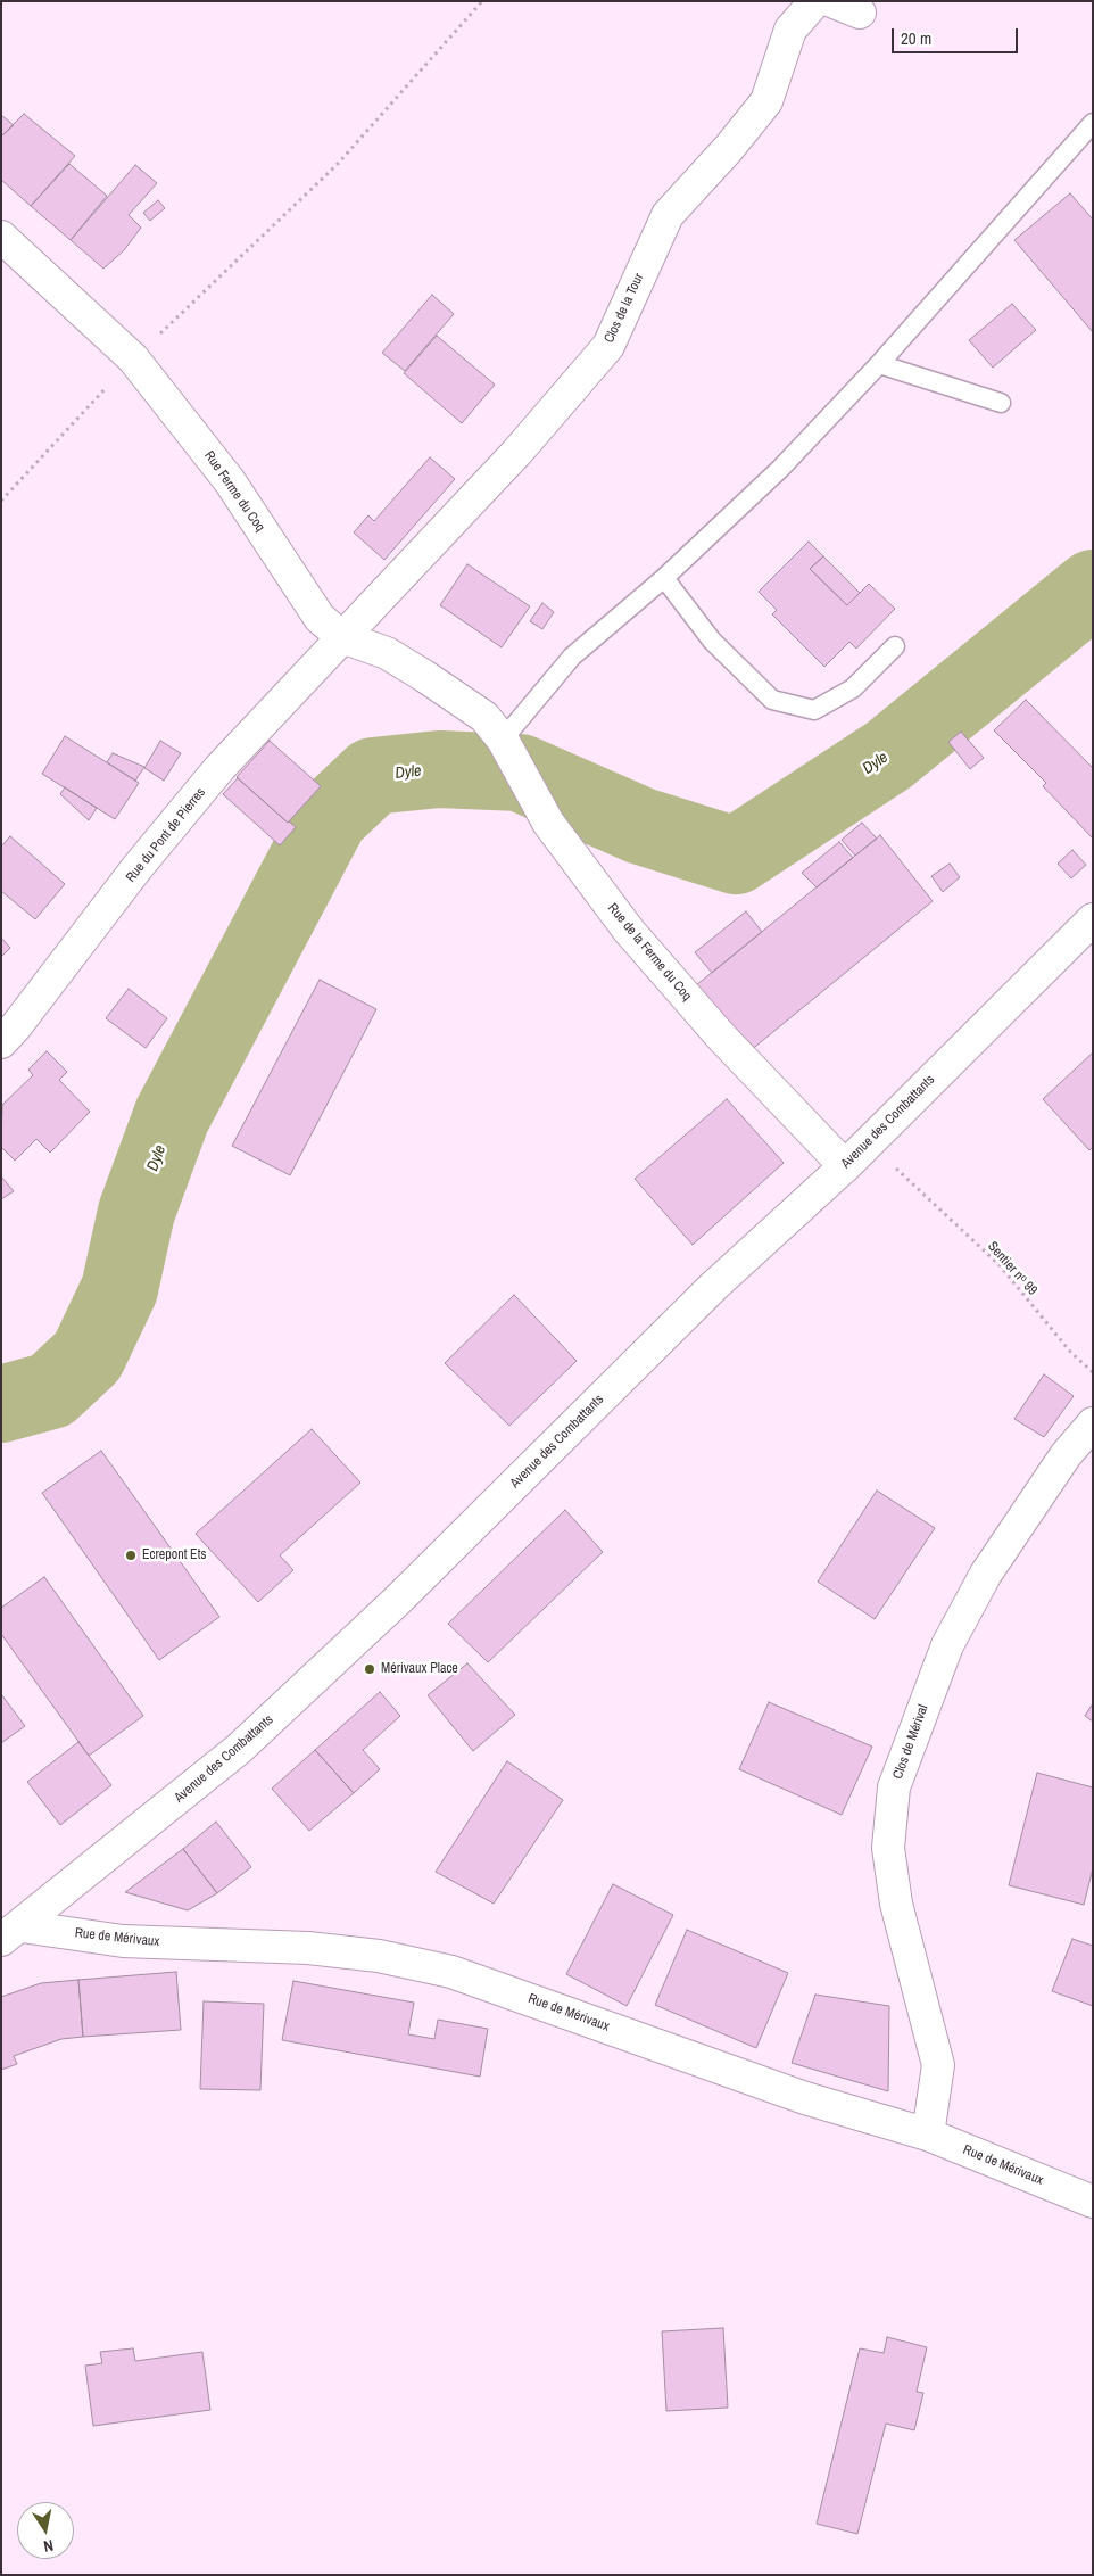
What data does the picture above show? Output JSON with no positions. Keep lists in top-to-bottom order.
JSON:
{
  "streets": {
    "street": [
      "Clos de la Tour",
      "Rue Ferme du Coq",
      "Rue du Pont de Pierres",
      "Rue de la Ferme du Coq",
      "Avenue des Combattants",
      "Clos de Mérival",
      "Rue de Mérivaux"
    ],
    "path": ["Sentier nᵒ 99"]
  },
  "crossings": [
    ["Clos de la Tour", "Rue Ferme du Coq"],
    ["Clos de la Tour", "Rue du Pont de Pierres"],
    ["Rue Ferme du Coq", "Rue du Pont de Pierres"],
    ["Rue Ferme du Coq", "Rue de la Ferme du Coq"],
    ["Rue de la Ferme du Coq", "Avenue des Combattants"],
    ["Avenue des Combattants", "Rue de Mérivaux"],
    ["Clos de Mérival", "Rue de Mérivaux"]
  ],
  "water": ["Dyle"],
  "places": ["Ecrepont Ets", "Mérivaux Place"],
  "scale_bar": "20 m",
  "north": "bottom"
}
